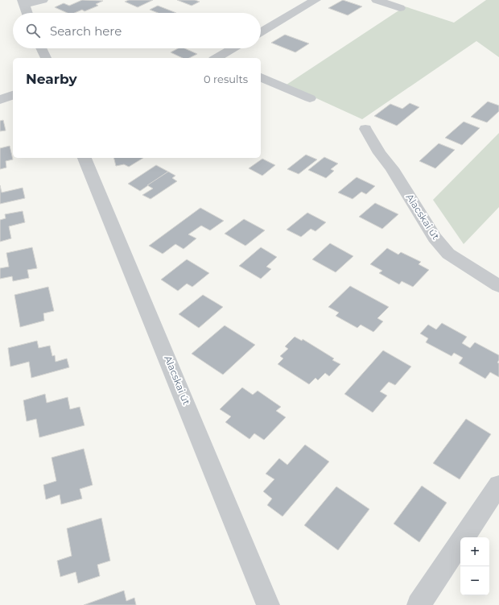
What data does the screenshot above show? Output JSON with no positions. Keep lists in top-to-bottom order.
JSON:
{
  "streets": {
    "street": ["Alacskai út"]
  },
  "page": {
    "search": "Search here",
    "heading": ["Nearby", "0 results"],
    "map_buttons": ["+", "−"]
  }
}
